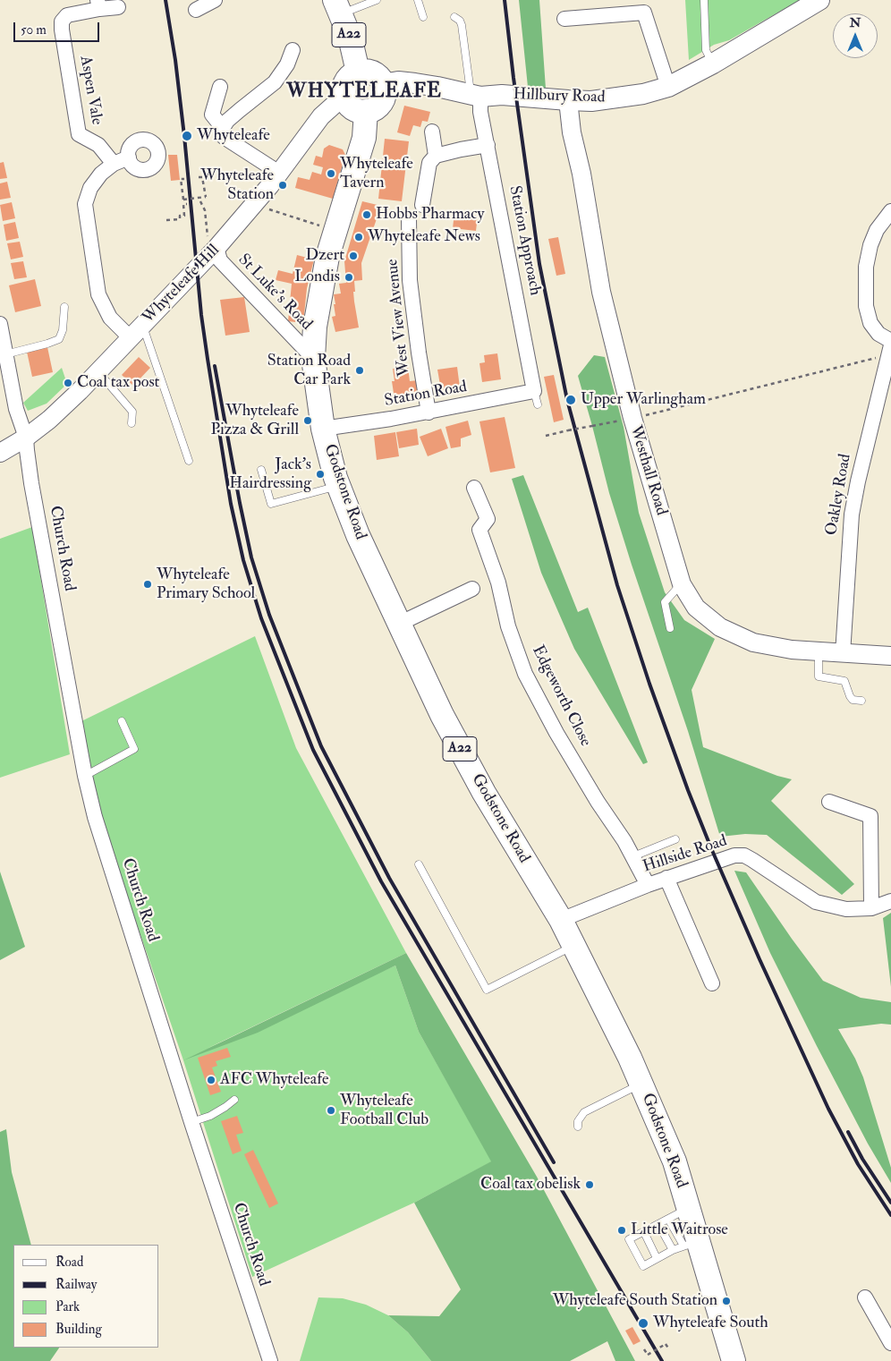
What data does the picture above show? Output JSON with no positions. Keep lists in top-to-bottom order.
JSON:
{
  "streets": {
    "highway": ["A22", "Godstone Road"],
    "main road": ["Hillbury Road"],
    "street": [
      "Aspen Vale",
      "Station Approach",
      "Whyteleafe Hill",
      "St Luke's Road",
      "West View Avenue",
      "Station Road",
      "Westhall Road",
      "Oakley Road",
      "Church Road",
      "Edgeworth Close",
      "Hillside Road"
    ]
  },
  "crossings": [
    ["A22", "Hillbury Road"],
    ["A22", "Whyteleafe Hill"],
    ["A22", "Godstone Road"],
    ["Hillbury Road", "Station Approach"],
    ["Hillbury Road", "Whyteleafe Hill"],
    ["Hillbury Road", "Westhall Road"],
    ["Hillbury Road", "Godstone Road"],
    ["Station Approach", "Station Road"],
    ["Whyteleafe Hill", "St Luke's Road"],
    ["Whyteleafe Hill", "Godstone Road"],
    ["Whyteleafe Hill", "Church Road"],
    ["St Luke's Road", "Godstone Road"],
    ["West View Avenue", "Station Road"],
    ["Station Road", "Godstone Road"],
    ["Westhall Road", "Oakley Road"],
    ["Godstone Road", "Hillside Road"],
    ["Edgeworth Close", "Hillside Road"]
  ],
  "districts": ["WHYTELEAFE"],
  "places": [
    "Whyteleafe",
    "Whyteleafe Tavern",
    "Whyteleafe Station",
    "Hobbs Pharmacy",
    "Whyteleafe News",
    "Dzert",
    "Londis",
    "Station Road Car Park",
    "Coal tax post",
    "Upper Warlingham",
    "Whyteleafe Pizza & Grill",
    "Jack’s Hairdressing",
    "Whyteleafe Primary School",
    "AFC Whyteleafe",
    "Whyteleafe Football Club",
    "Coal tax obelisk",
    "Little Waitrose",
    "Whyteleafe South Station",
    "Whyteleafe South"
  ],
  "legend": [
    "Road",
    "Railway",
    "Park",
    "Building"
  ],
  "scale_bar": "50 m",
  "north": "top"
}
